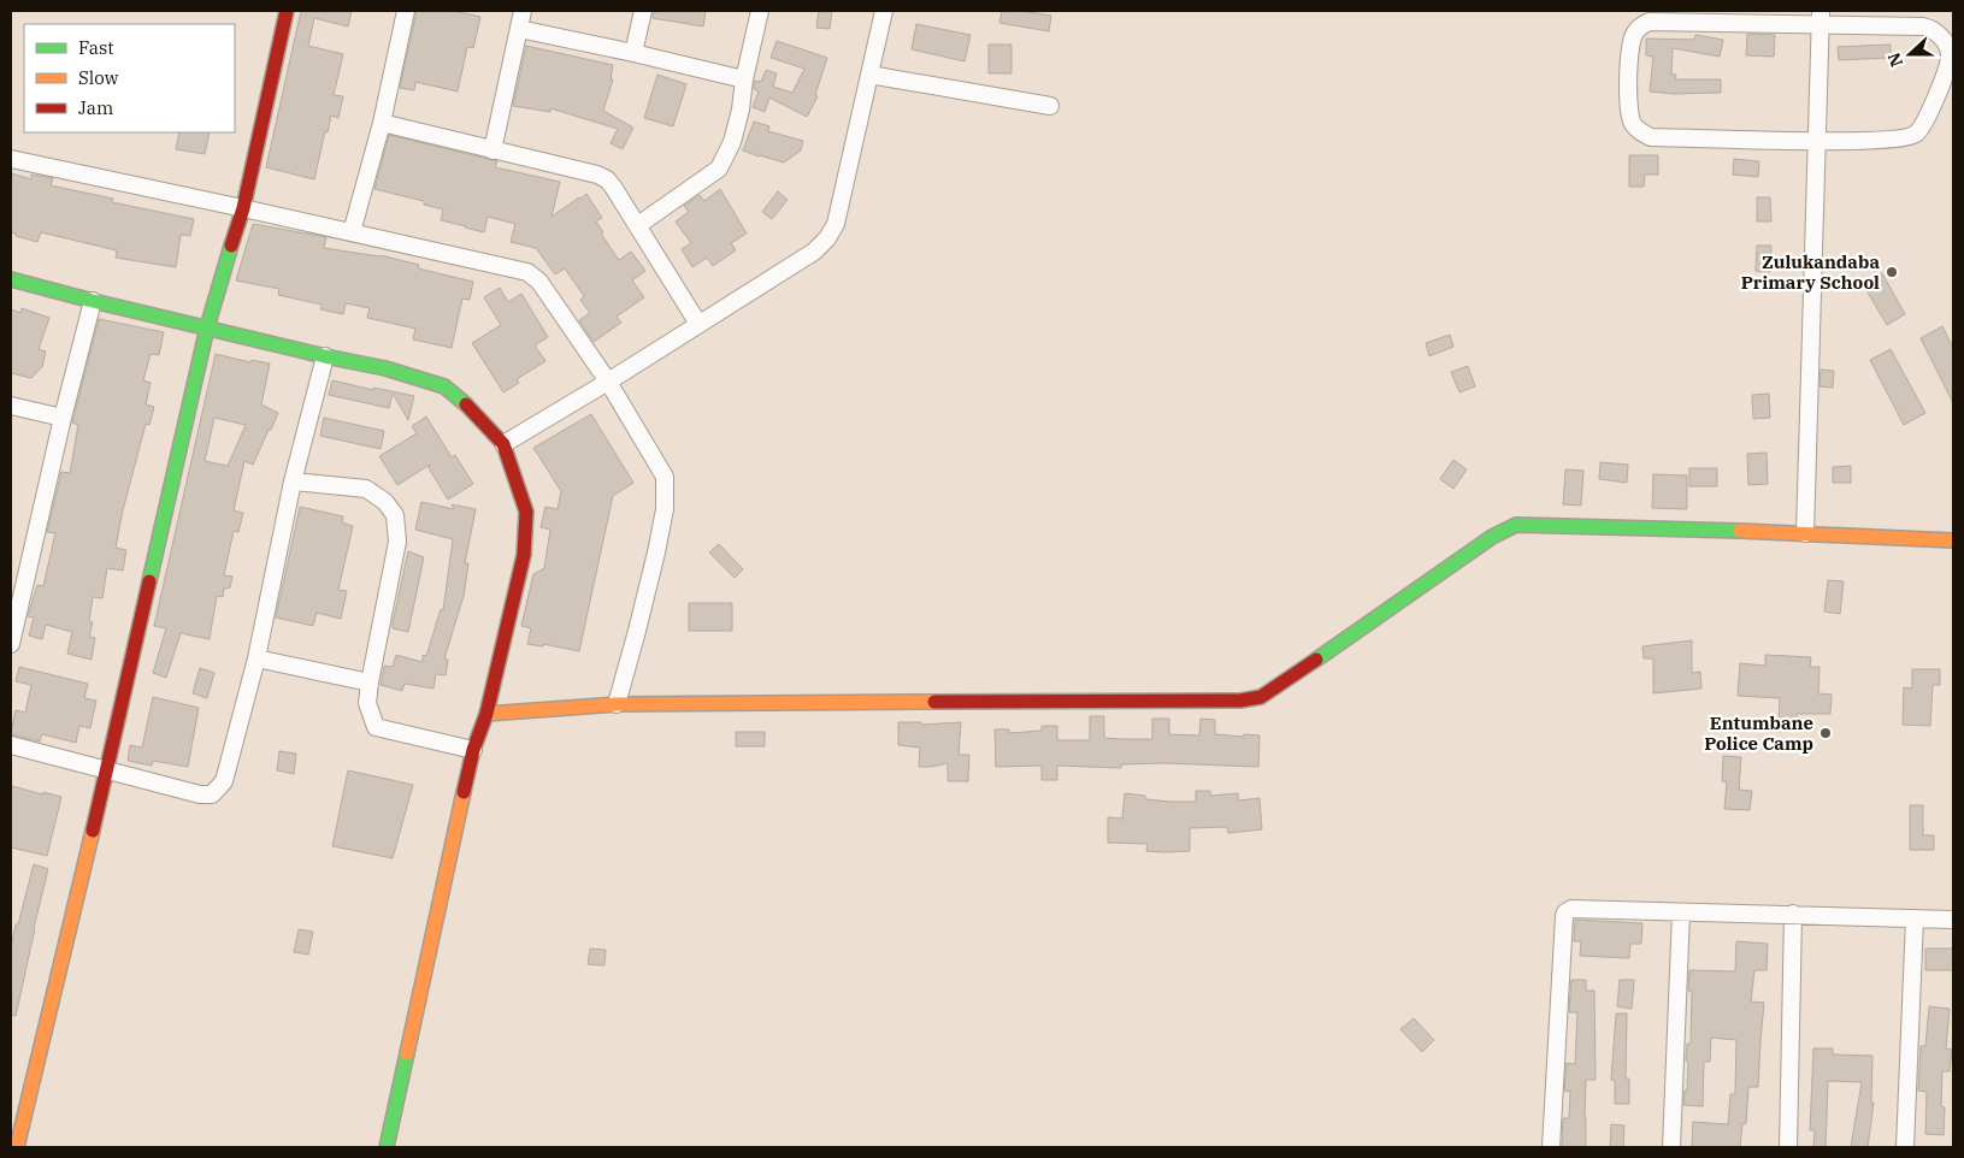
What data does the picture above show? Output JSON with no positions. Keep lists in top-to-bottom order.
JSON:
{
  "places": ["Zulukandaba Primary School", "Entumbane Police Camp"],
  "legend": ["Fast", "Slow", "Jam"],
  "north": "left"
}
